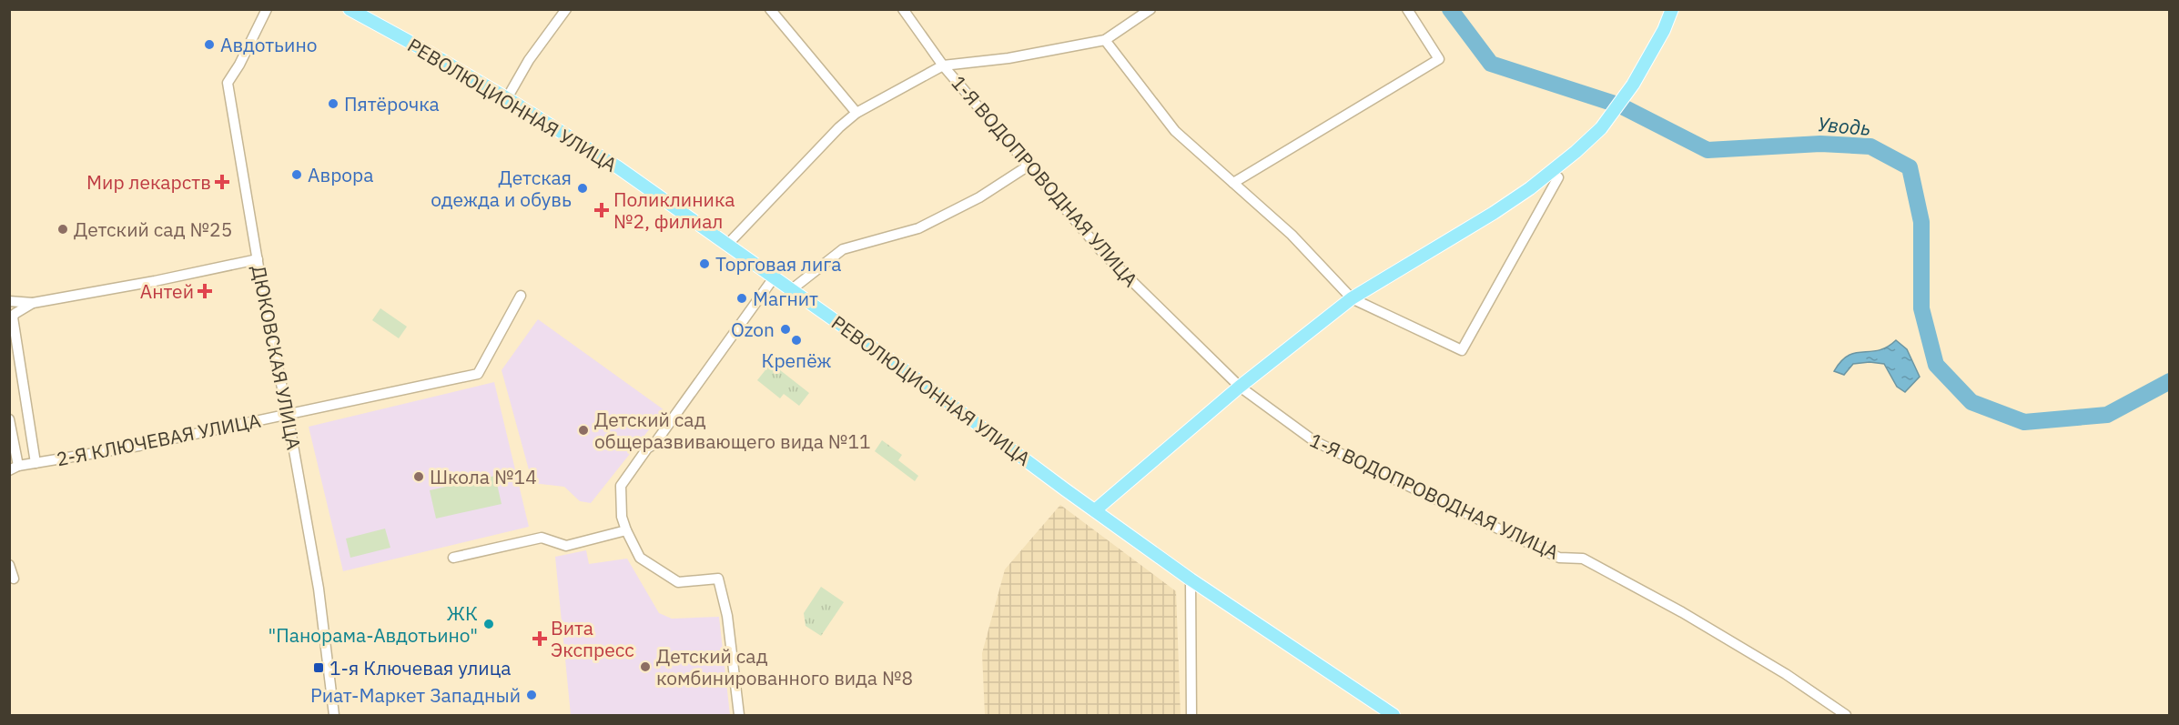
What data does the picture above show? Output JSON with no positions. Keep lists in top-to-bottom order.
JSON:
{
  "streets": {
    "main road": ["РЕВОЛЮЦИОННАЯ УЛИЦА"],
    "street": ["1-Я ВОДОПРОВОДНАЯ УЛИЦА", "ДЮКОВСКАЯ УЛИЦА", "2-Я КЛЮЧЕВАЯ УЛИЦА"]
  },
  "crossings": [
    ["ДЮКОВСКАЯ УЛИЦА", "2-Я КЛЮЧЕВАЯ УЛИЦА"]
  ],
  "water": ["Уводь"],
  "places": {
    "other": [
      "Авдотьино",
      "Пятёрочка",
      "Аврора",
      "Детская одежда и обувь",
      "Детский сад №25",
      "Торговая лига",
      "Магнит",
      "Ozon",
      "Крепёж",
      "Детский сад общеразвивающего вида №11",
      "Школа №14",
      "ЖК \"Панорама-Авдотьино\"",
      "Детский сад комбинированного вида №8",
      "Риат-Маркет Западный"
    ],
    "health": [
      "Мир лекарств",
      "Поликлиника №2, филиал",
      "Антей",
      "Вита Экспресс"
    ],
    "transit": ["1-я Ключевая улица"]
  }
}
